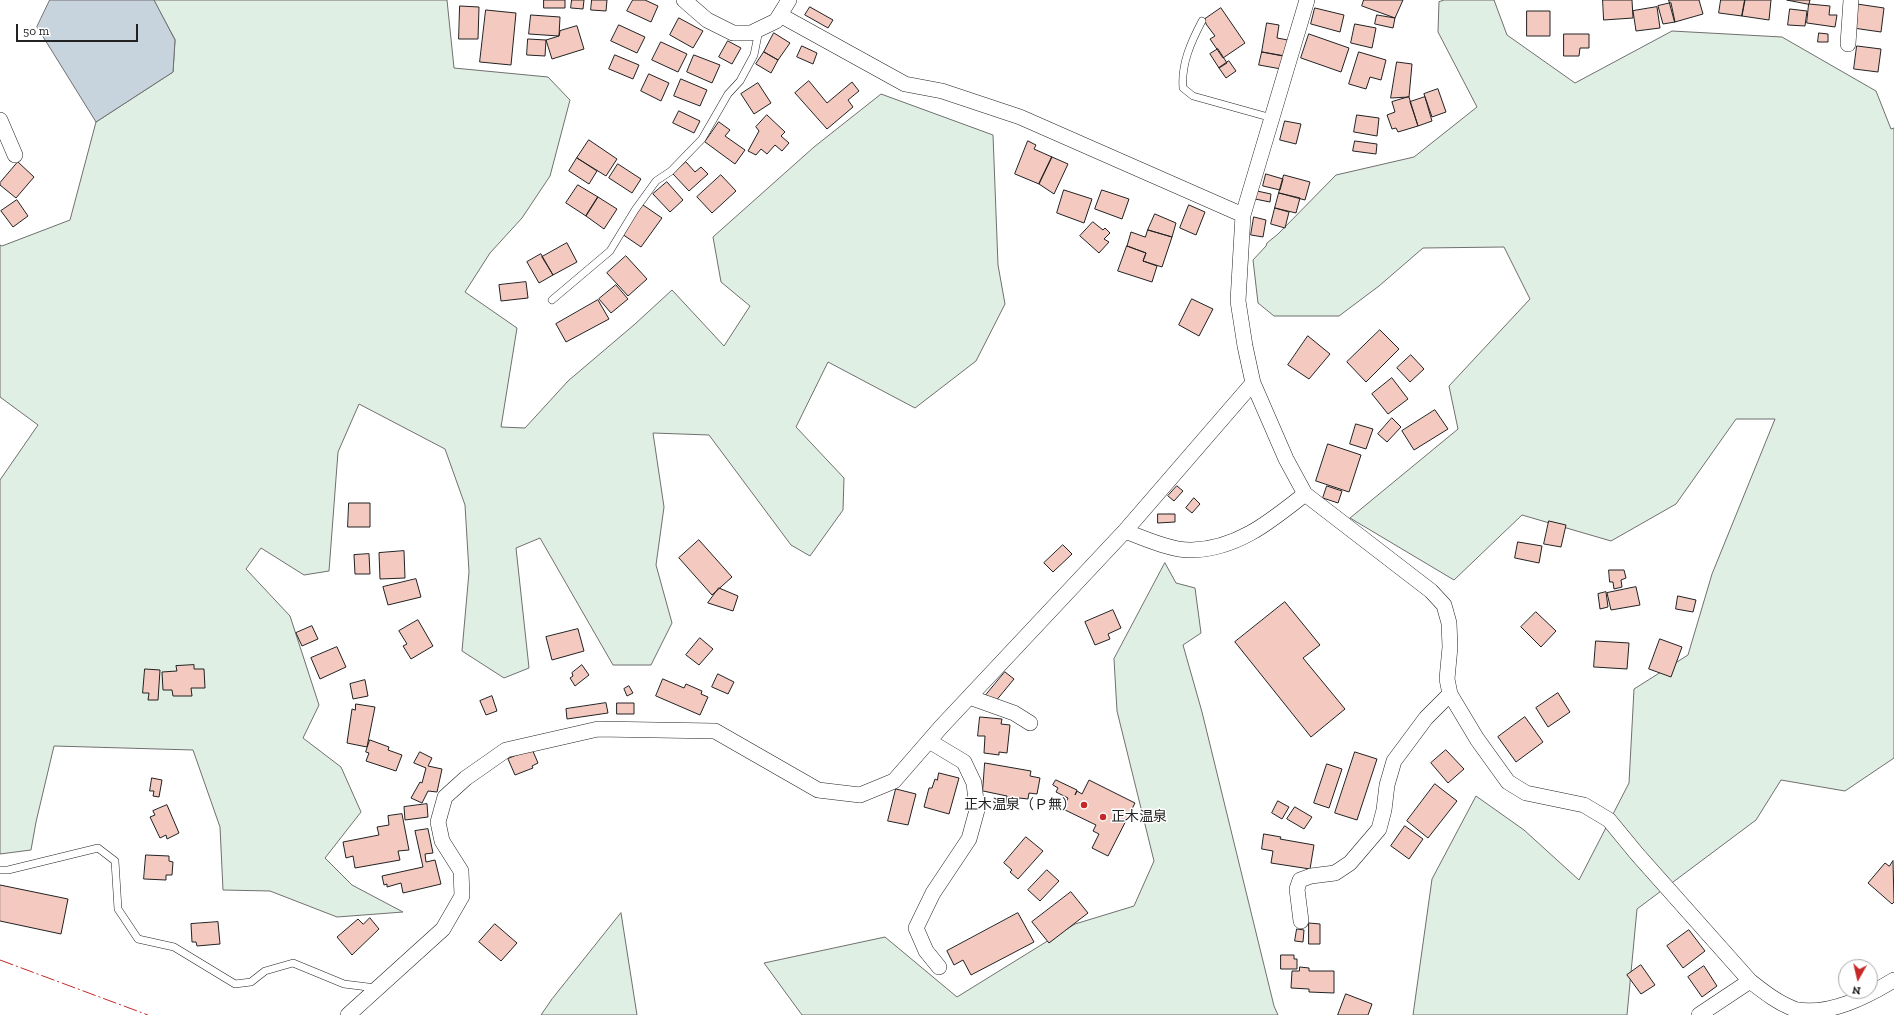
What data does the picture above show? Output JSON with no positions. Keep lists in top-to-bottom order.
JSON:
{
  "places": ["正木温泉（Ｐ無）", "正木温泉"],
  "scale_bar": "50 m",
  "north": "bottom"
}
